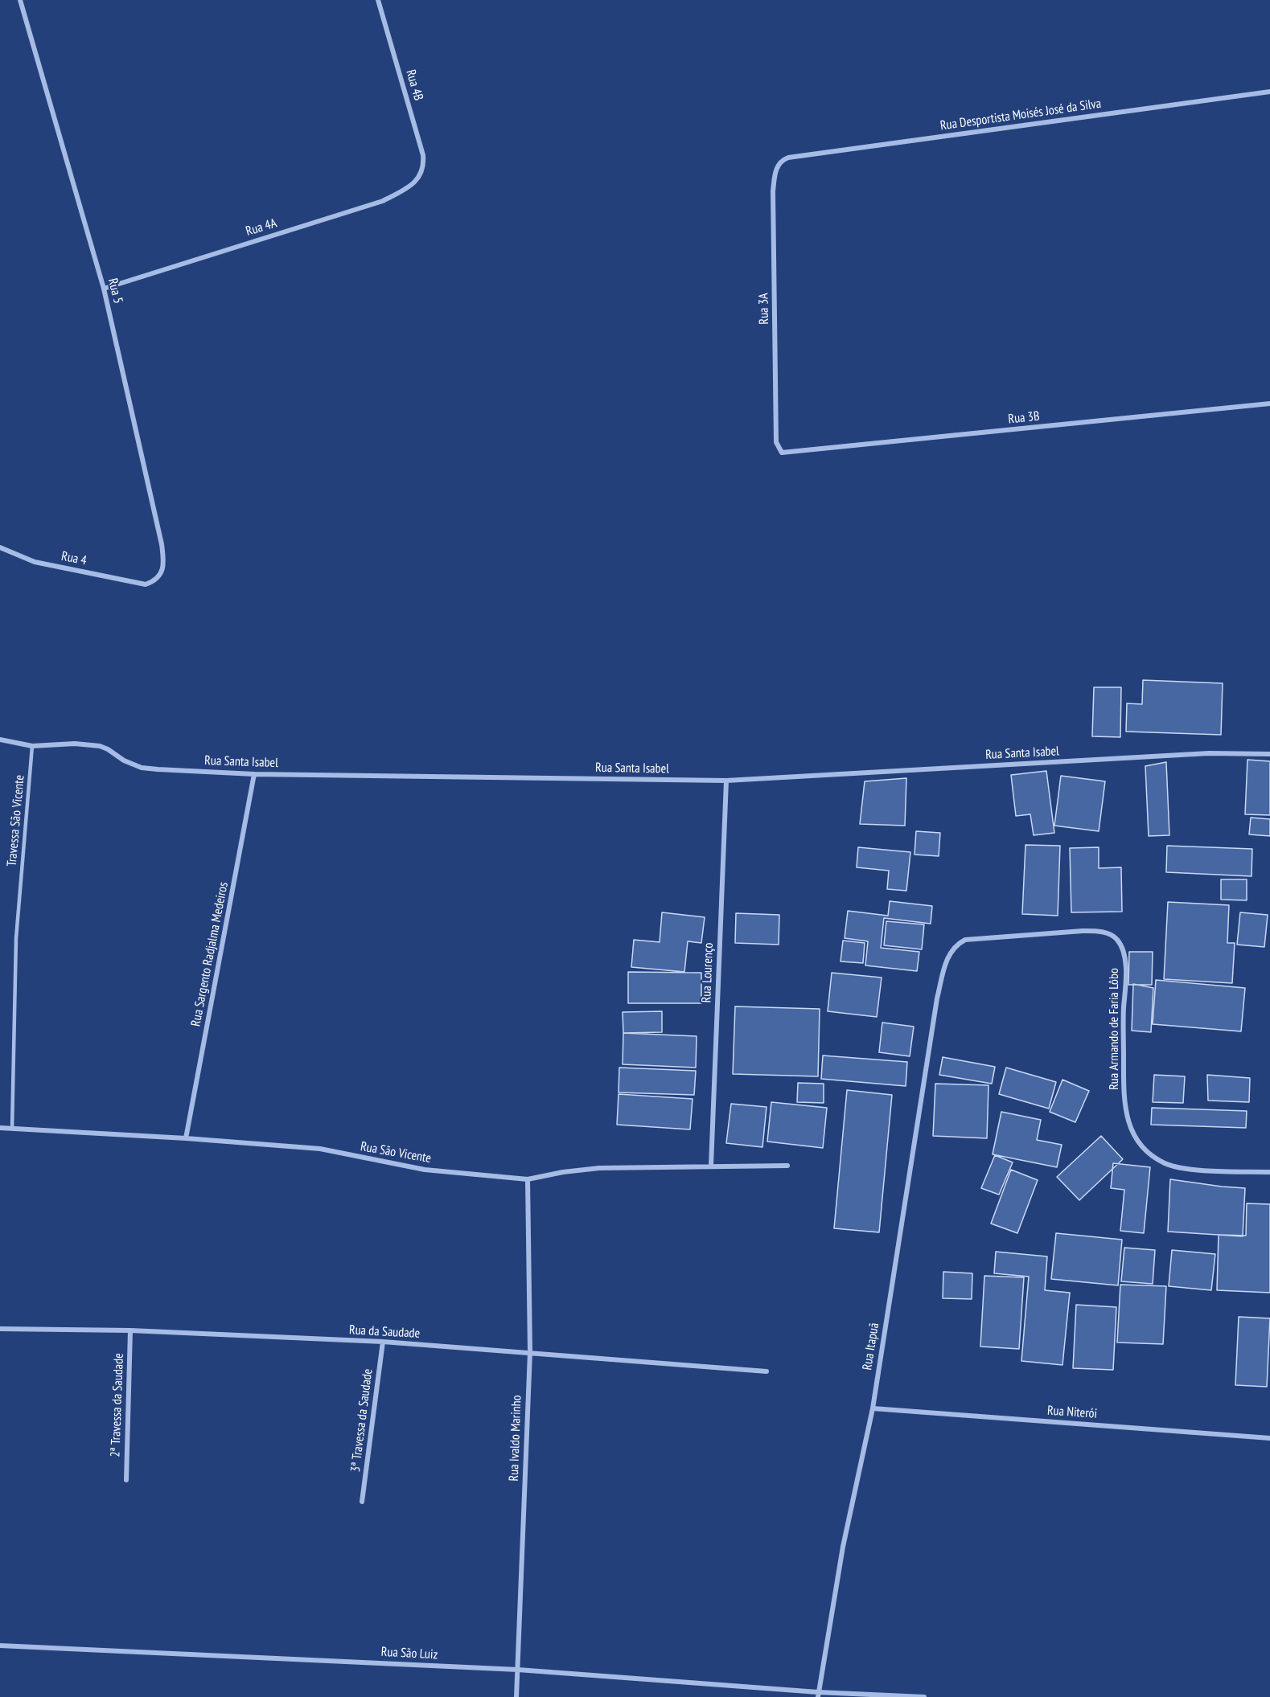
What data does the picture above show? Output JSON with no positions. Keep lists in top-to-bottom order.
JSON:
{
  "streets": {
    "street": [
      "Rua 4B",
      "Rua Desportista Moisés José da Silva",
      "Rua 4A",
      "Rua 5",
      "Rua 3A",
      "Rua 3B",
      "Rua 4",
      "Rua Santa Isabel",
      "Rua Sargento Radjalma Medeiros",
      "Rua Lourenço",
      "Rua Armando de Faria Lôbo",
      "Rua São Vicente",
      "Rua da Saudade",
      "Rua Itapuã",
      "2ª Travessa da Saudade",
      "Rua Niterói",
      "3ª Travessa da Saudade",
      "Rua Ivaldo Marinho",
      "Rua São Luiz"
    ],
    "lane": ["Travessa São Vicente"]
  },
  "crossings": [
    ["Rua 4B", "Rua 4A"],
    ["Rua Desportista Moisés José da Silva", "Rua 3A"],
    ["Rua 4A", "Rua 5"],
    ["Rua 5", "Rua 4"],
    ["Rua 3A", "Rua 3B"],
    ["Rua Santa Isabel", "Travessa São Vicente"],
    ["Rua Santa Isabel", "Rua Sargento Radjalma Medeiros"],
    ["Rua Santa Isabel", "Rua Lourenço"],
    ["Travessa São Vicente", "Rua São Vicente"],
    ["Rua Sargento Radjalma Medeiros", "Rua São Vicente"],
    ["Rua Lourenço", "Rua São Vicente"],
    ["Rua Armando de Faria Lôbo", "Rua Itapuã"],
    ["Rua São Vicente", "Rua Ivaldo Marinho"],
    ["Rua da Saudade", "2ª Travessa da Saudade"],
    ["Rua da Saudade", "3ª Travessa da Saudade"],
    ["Rua da Saudade", "Rua Ivaldo Marinho"],
    ["Rua Itapuã", "Rua Niterói"],
    ["Rua Itapuã", "Rua São Luiz"],
    ["Rua Ivaldo Marinho", "Rua São Luiz"]
  ]
}
